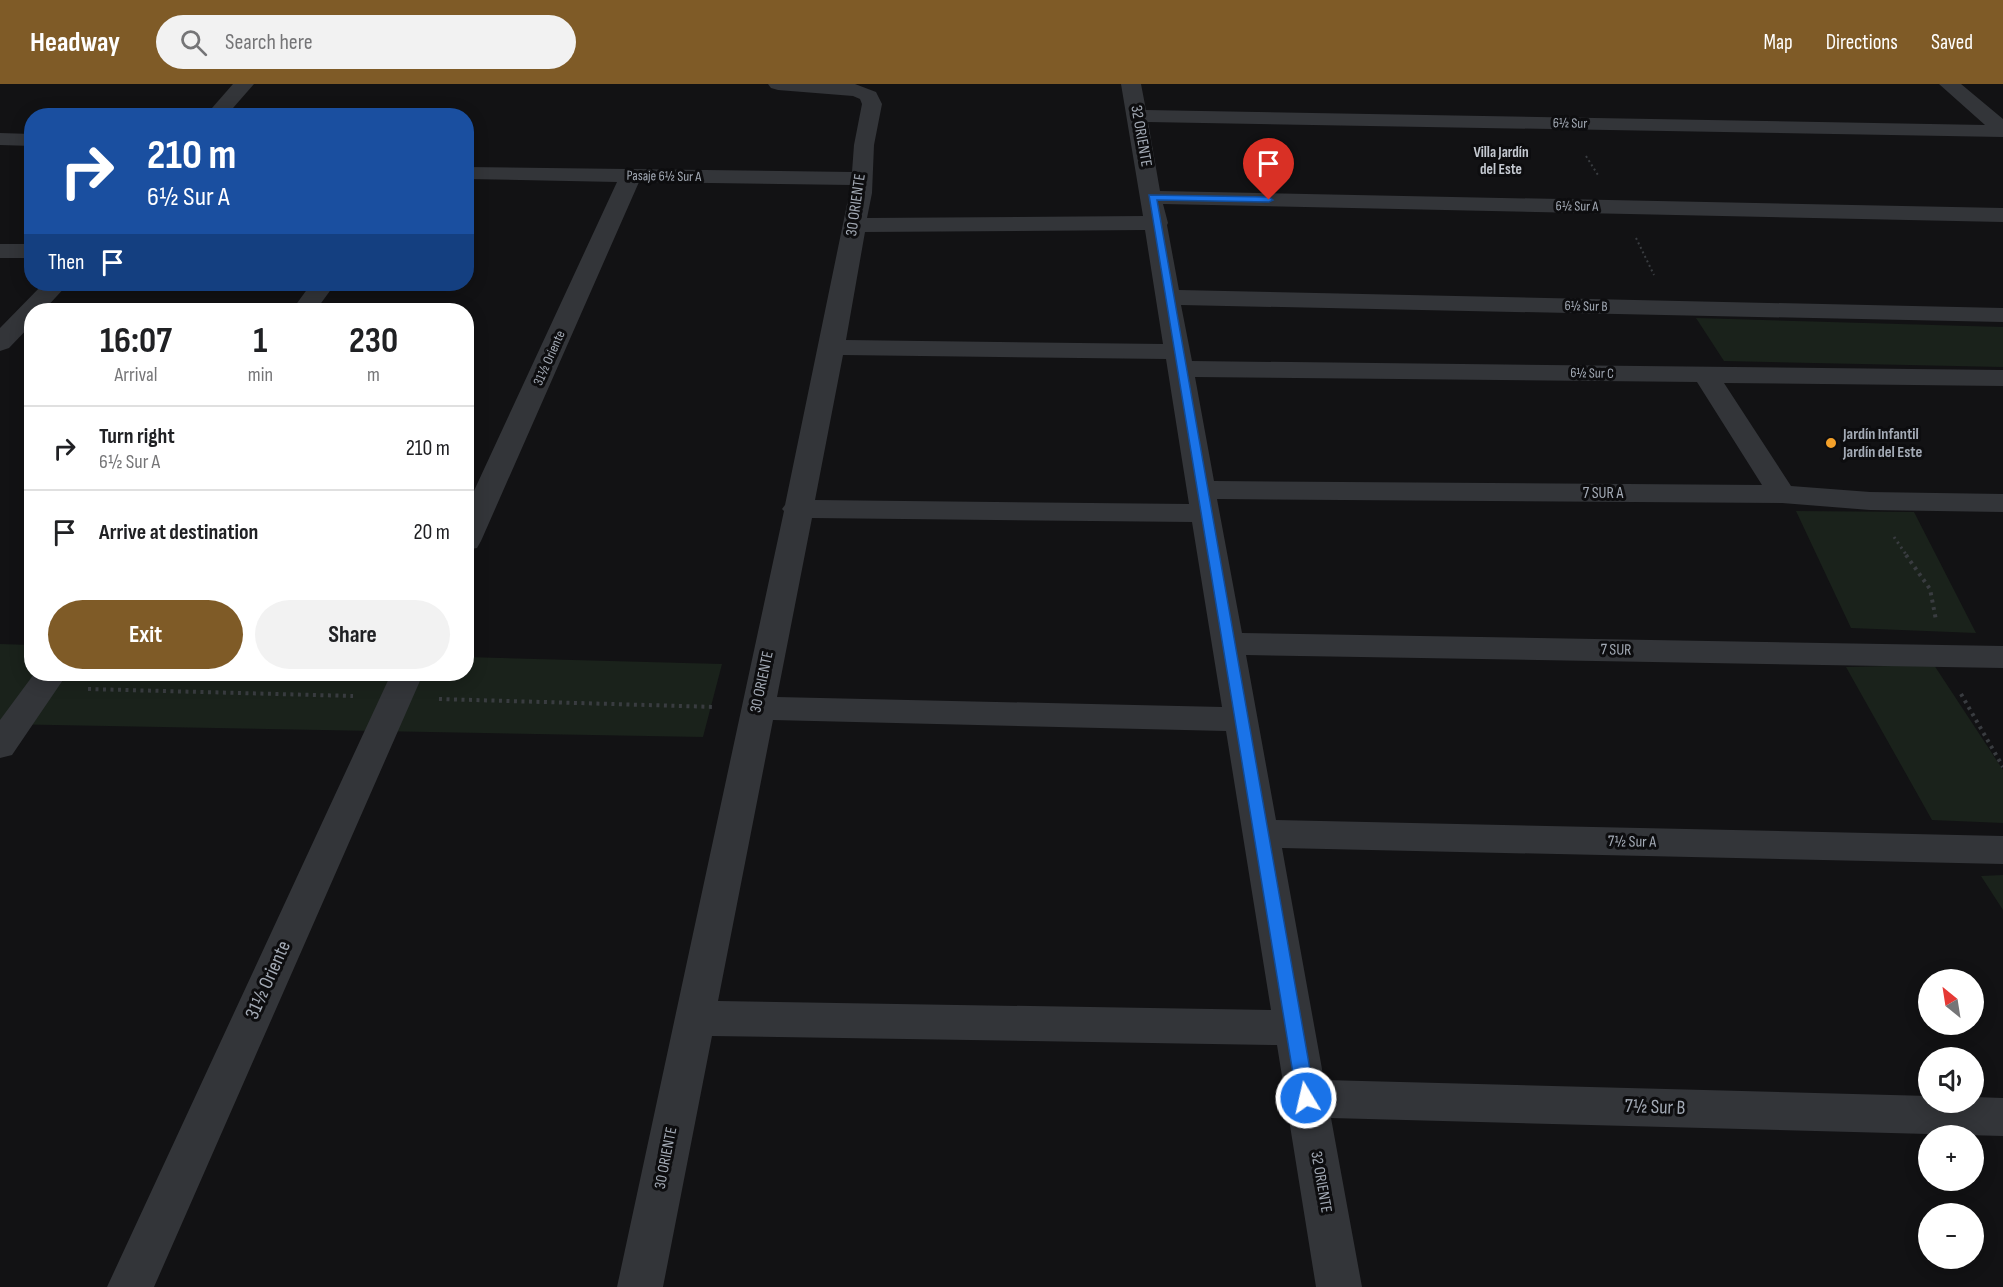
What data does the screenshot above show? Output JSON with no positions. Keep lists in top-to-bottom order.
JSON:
{
  "streets": {
    "street": [
      "6½ Sur",
      "32 ORIENTE",
      "Pasaje 6½ Sur A",
      "30 ORIENTE",
      "6½ Sur A",
      "6½ Sur B",
      "31½ Oriente",
      "6½ Sur C",
      "7 SUR A",
      "7 SUR",
      "7½ Sur A",
      "7½ Sur B"
    ]
  },
  "crossings": [
    ["6½ Sur", "32 ORIENTE"],
    ["32 ORIENTE", "6½ Sur A"],
    ["32 ORIENTE", "6½ Sur B"],
    ["32 ORIENTE", "6½ Sur C"],
    ["32 ORIENTE", "7 SUR A"],
    ["32 ORIENTE", "7 SUR"],
    ["32 ORIENTE", "7½ Sur A"],
    ["32 ORIENTE", "7½ Sur B"],
    ["Pasaje 6½ Sur A", "30 ORIENTE"],
    ["Pasaje 6½ Sur A", "31½ Oriente"],
    ["30 ORIENTE", "6½ Sur A"],
    ["30 ORIENTE", "6½ Sur C"],
    ["30 ORIENTE", "7 SUR A"]
  ],
  "districts": ["Villa Jardín del Este"],
  "places": ["Jardín Infantil Jardín del Este"],
  "north": "top left",
  "page": {
    "header": "Headway",
    "search": "Search here",
    "nav": ["Map", "Directions", "Saved"],
    "turn": ["210 m", "6½ Sur A"],
    "then": "Then",
    "eta": [
      "16:07",
      "Arrival",
      "1",
      "min",
      "230",
      "m"
    ],
    "list": [
      {
        "name": "Turn right",
        "note": "6½ Sur A",
        "value": "210 m"
      },
      {
        "name": "Arrive at destination",
        "value": "20 m"
      }
    ],
    "buttons": ["Exit", "Share"],
    "map_buttons": ["+", "−"]
  }
}
